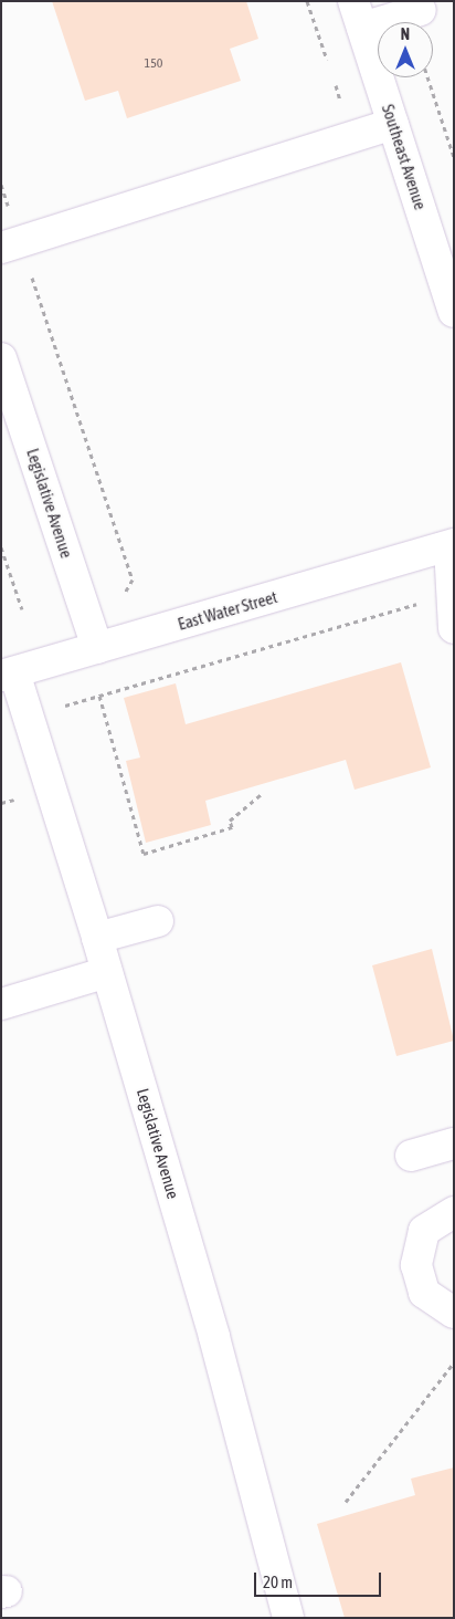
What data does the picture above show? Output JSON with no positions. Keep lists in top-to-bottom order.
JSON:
{
  "streets": {
    "street": ["Southeast Avenue", "Legislative Avenue", "East Water Street"]
  },
  "crossings": [
    ["Legislative Avenue", "East Water Street"]
  ],
  "house_numbers": ["150"],
  "scale_bar": "20 m",
  "north": "top"
}
